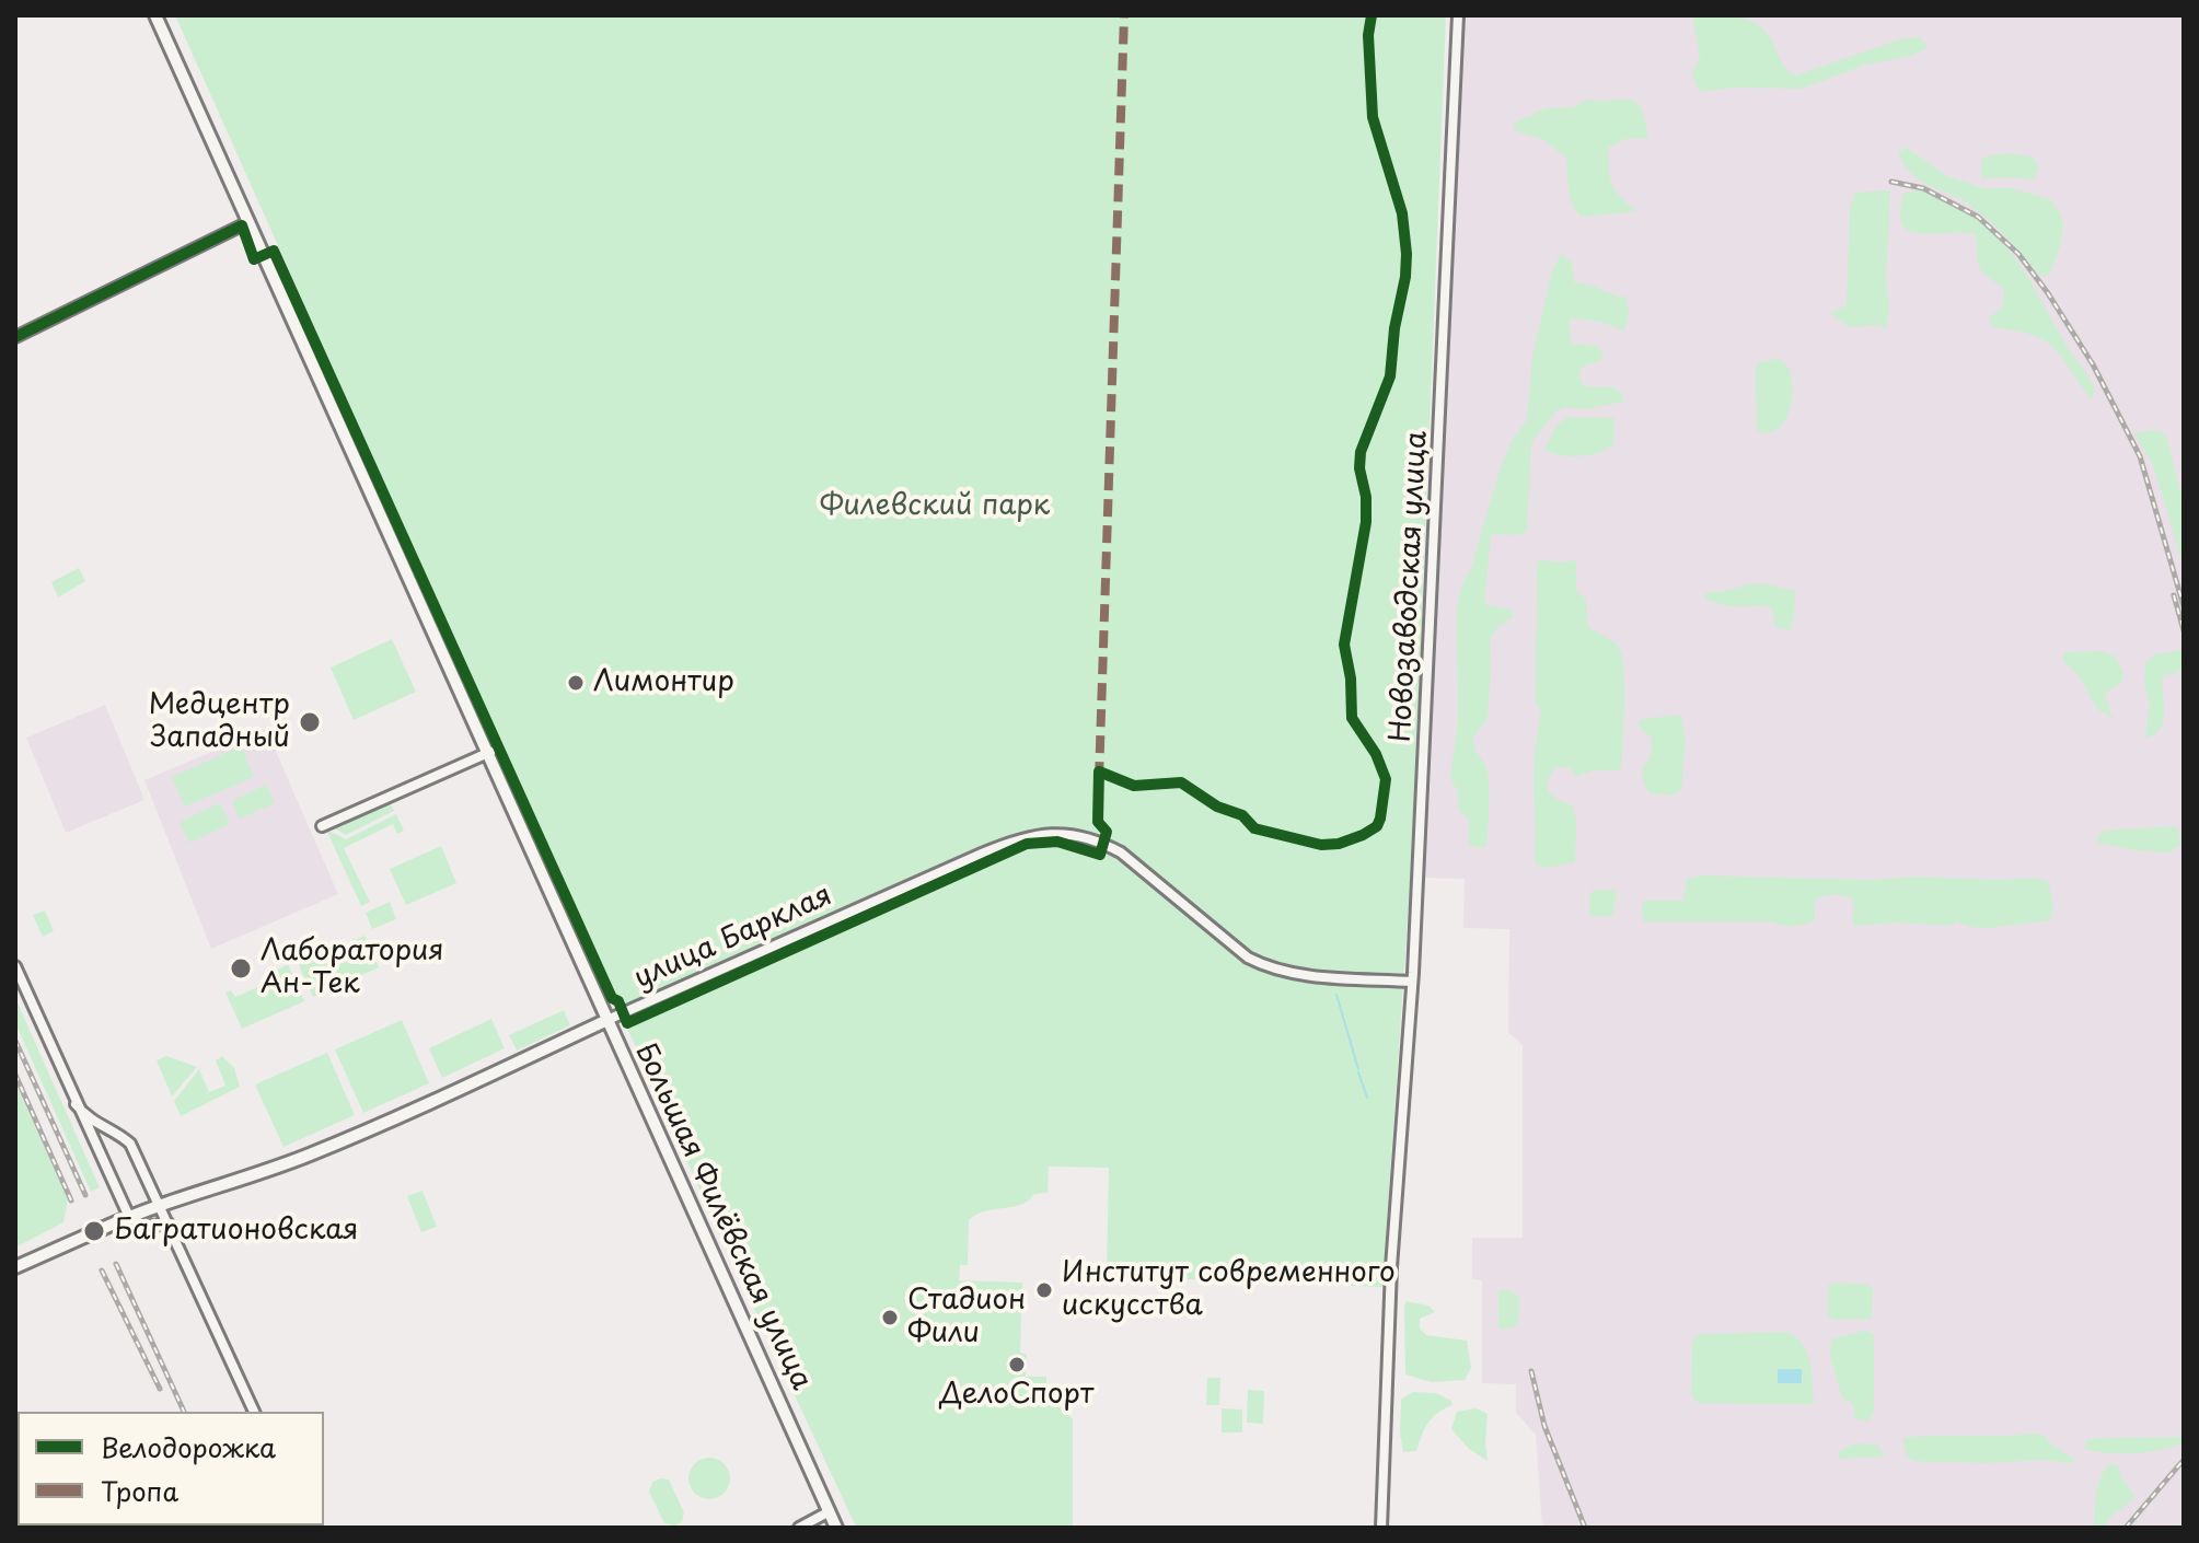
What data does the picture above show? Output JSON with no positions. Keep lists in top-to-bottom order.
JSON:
{
  "streets": {
    "main road": ["улица Барклая", "Большая Филёвская улица"],
    "street": ["Новозаводская улица"]
  },
  "crossings": [
    ["Новозаводская улица", "улица Барклая"],
    ["улица Барклая", "Большая Филёвская улица"]
  ],
  "parks": ["Филевский парк"],
  "places": [
    "Лимонтир",
    "Медцентр Западный",
    "Лаборатория Ан-Тек",
    "Багратионовская",
    "Институт современного искусства",
    "Стадион Фили",
    "ДелоСпорт"
  ],
  "legend": ["Велодорожка", "Тропа"]
}
